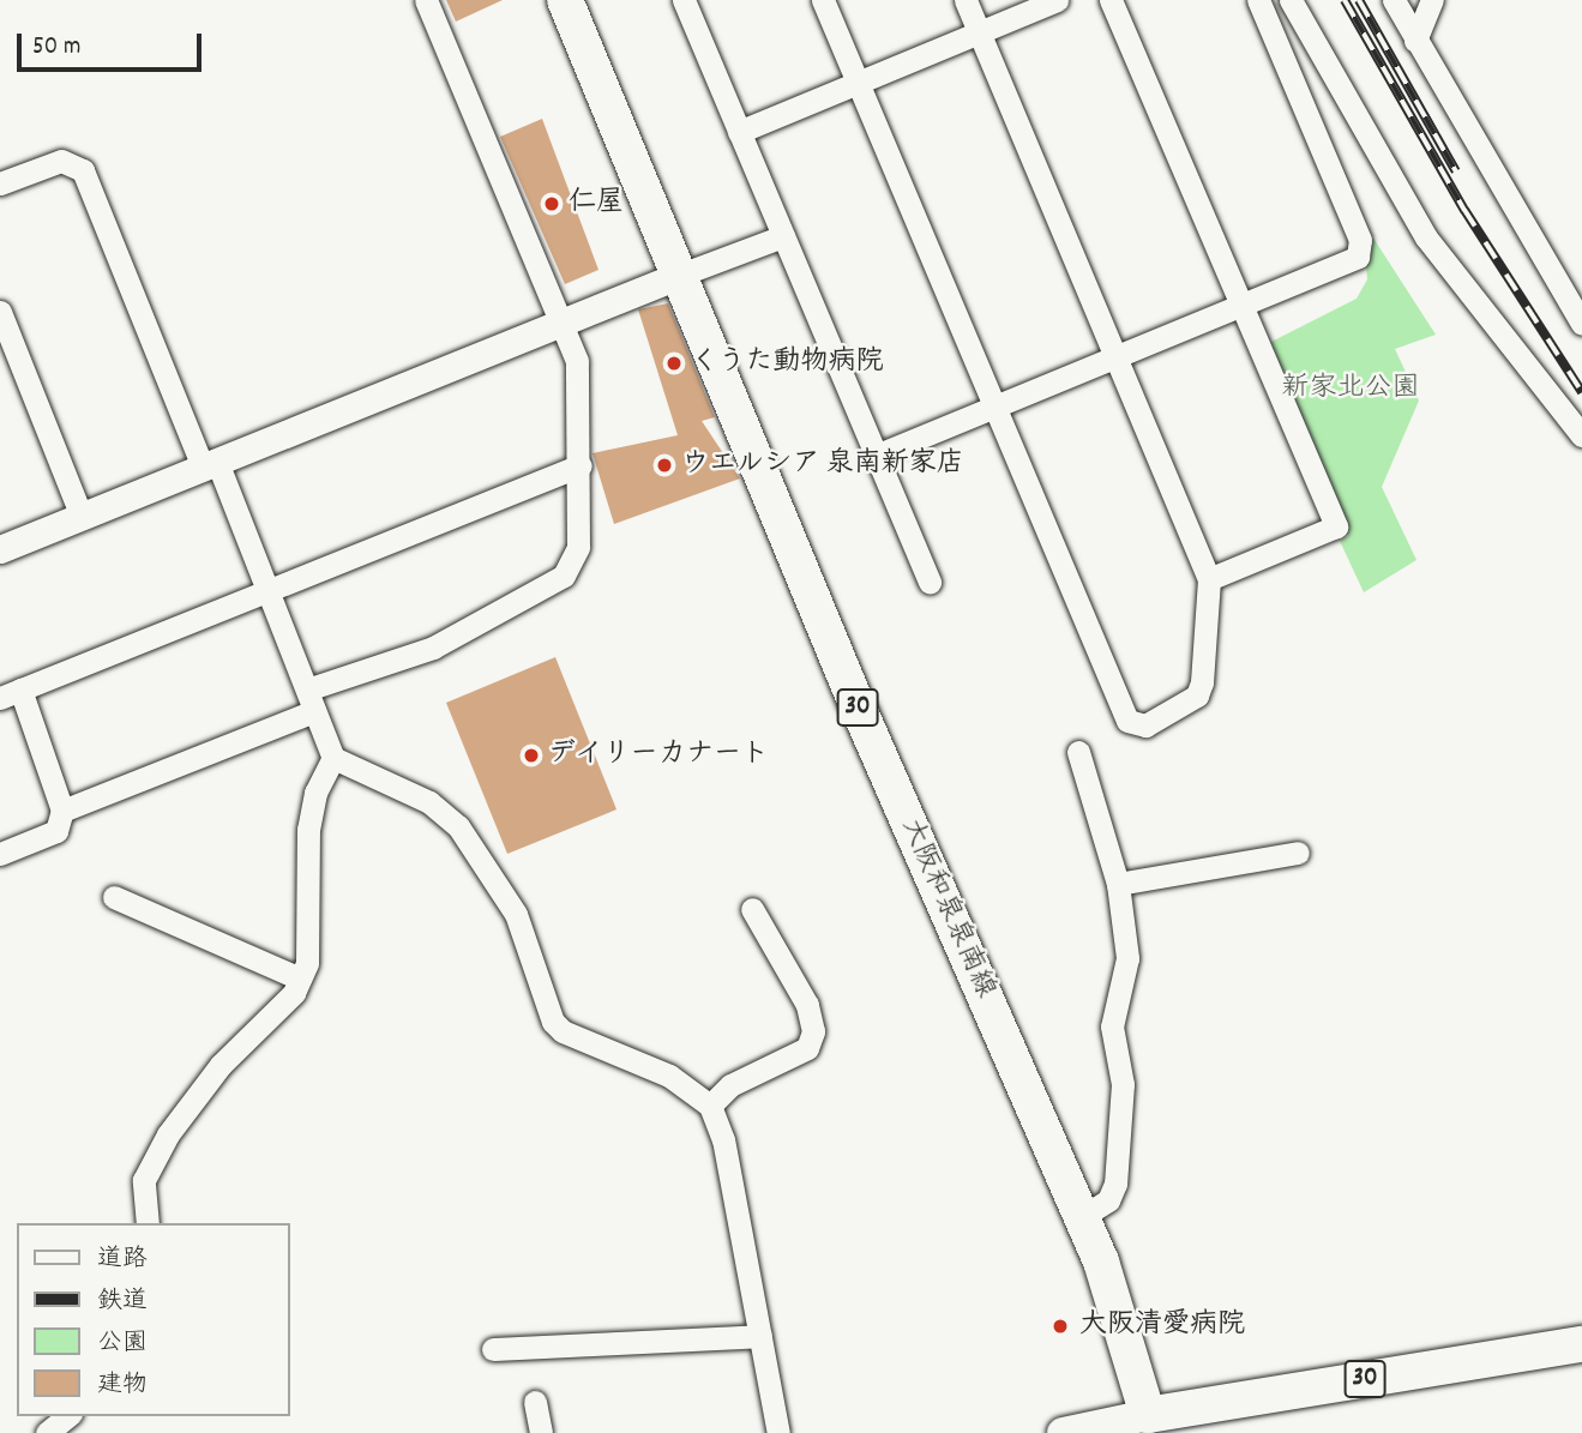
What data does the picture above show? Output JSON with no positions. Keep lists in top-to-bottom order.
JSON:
{
  "streets": {
    "main road": ["30", "大阪和泉泉南線"]
  },
  "crossings": [
    ["30", "大阪和泉泉南線"]
  ],
  "parks": ["新家北公園"],
  "places": [
    "仁屋",
    "くうた動物病院",
    "ウエルシア 泉南新家店",
    "デイリーカナート",
    "大阪清愛病院"
  ],
  "legend": [
    "道路",
    "鉄道",
    "公園",
    "建物"
  ],
  "scale_bar": "50 m"
}
